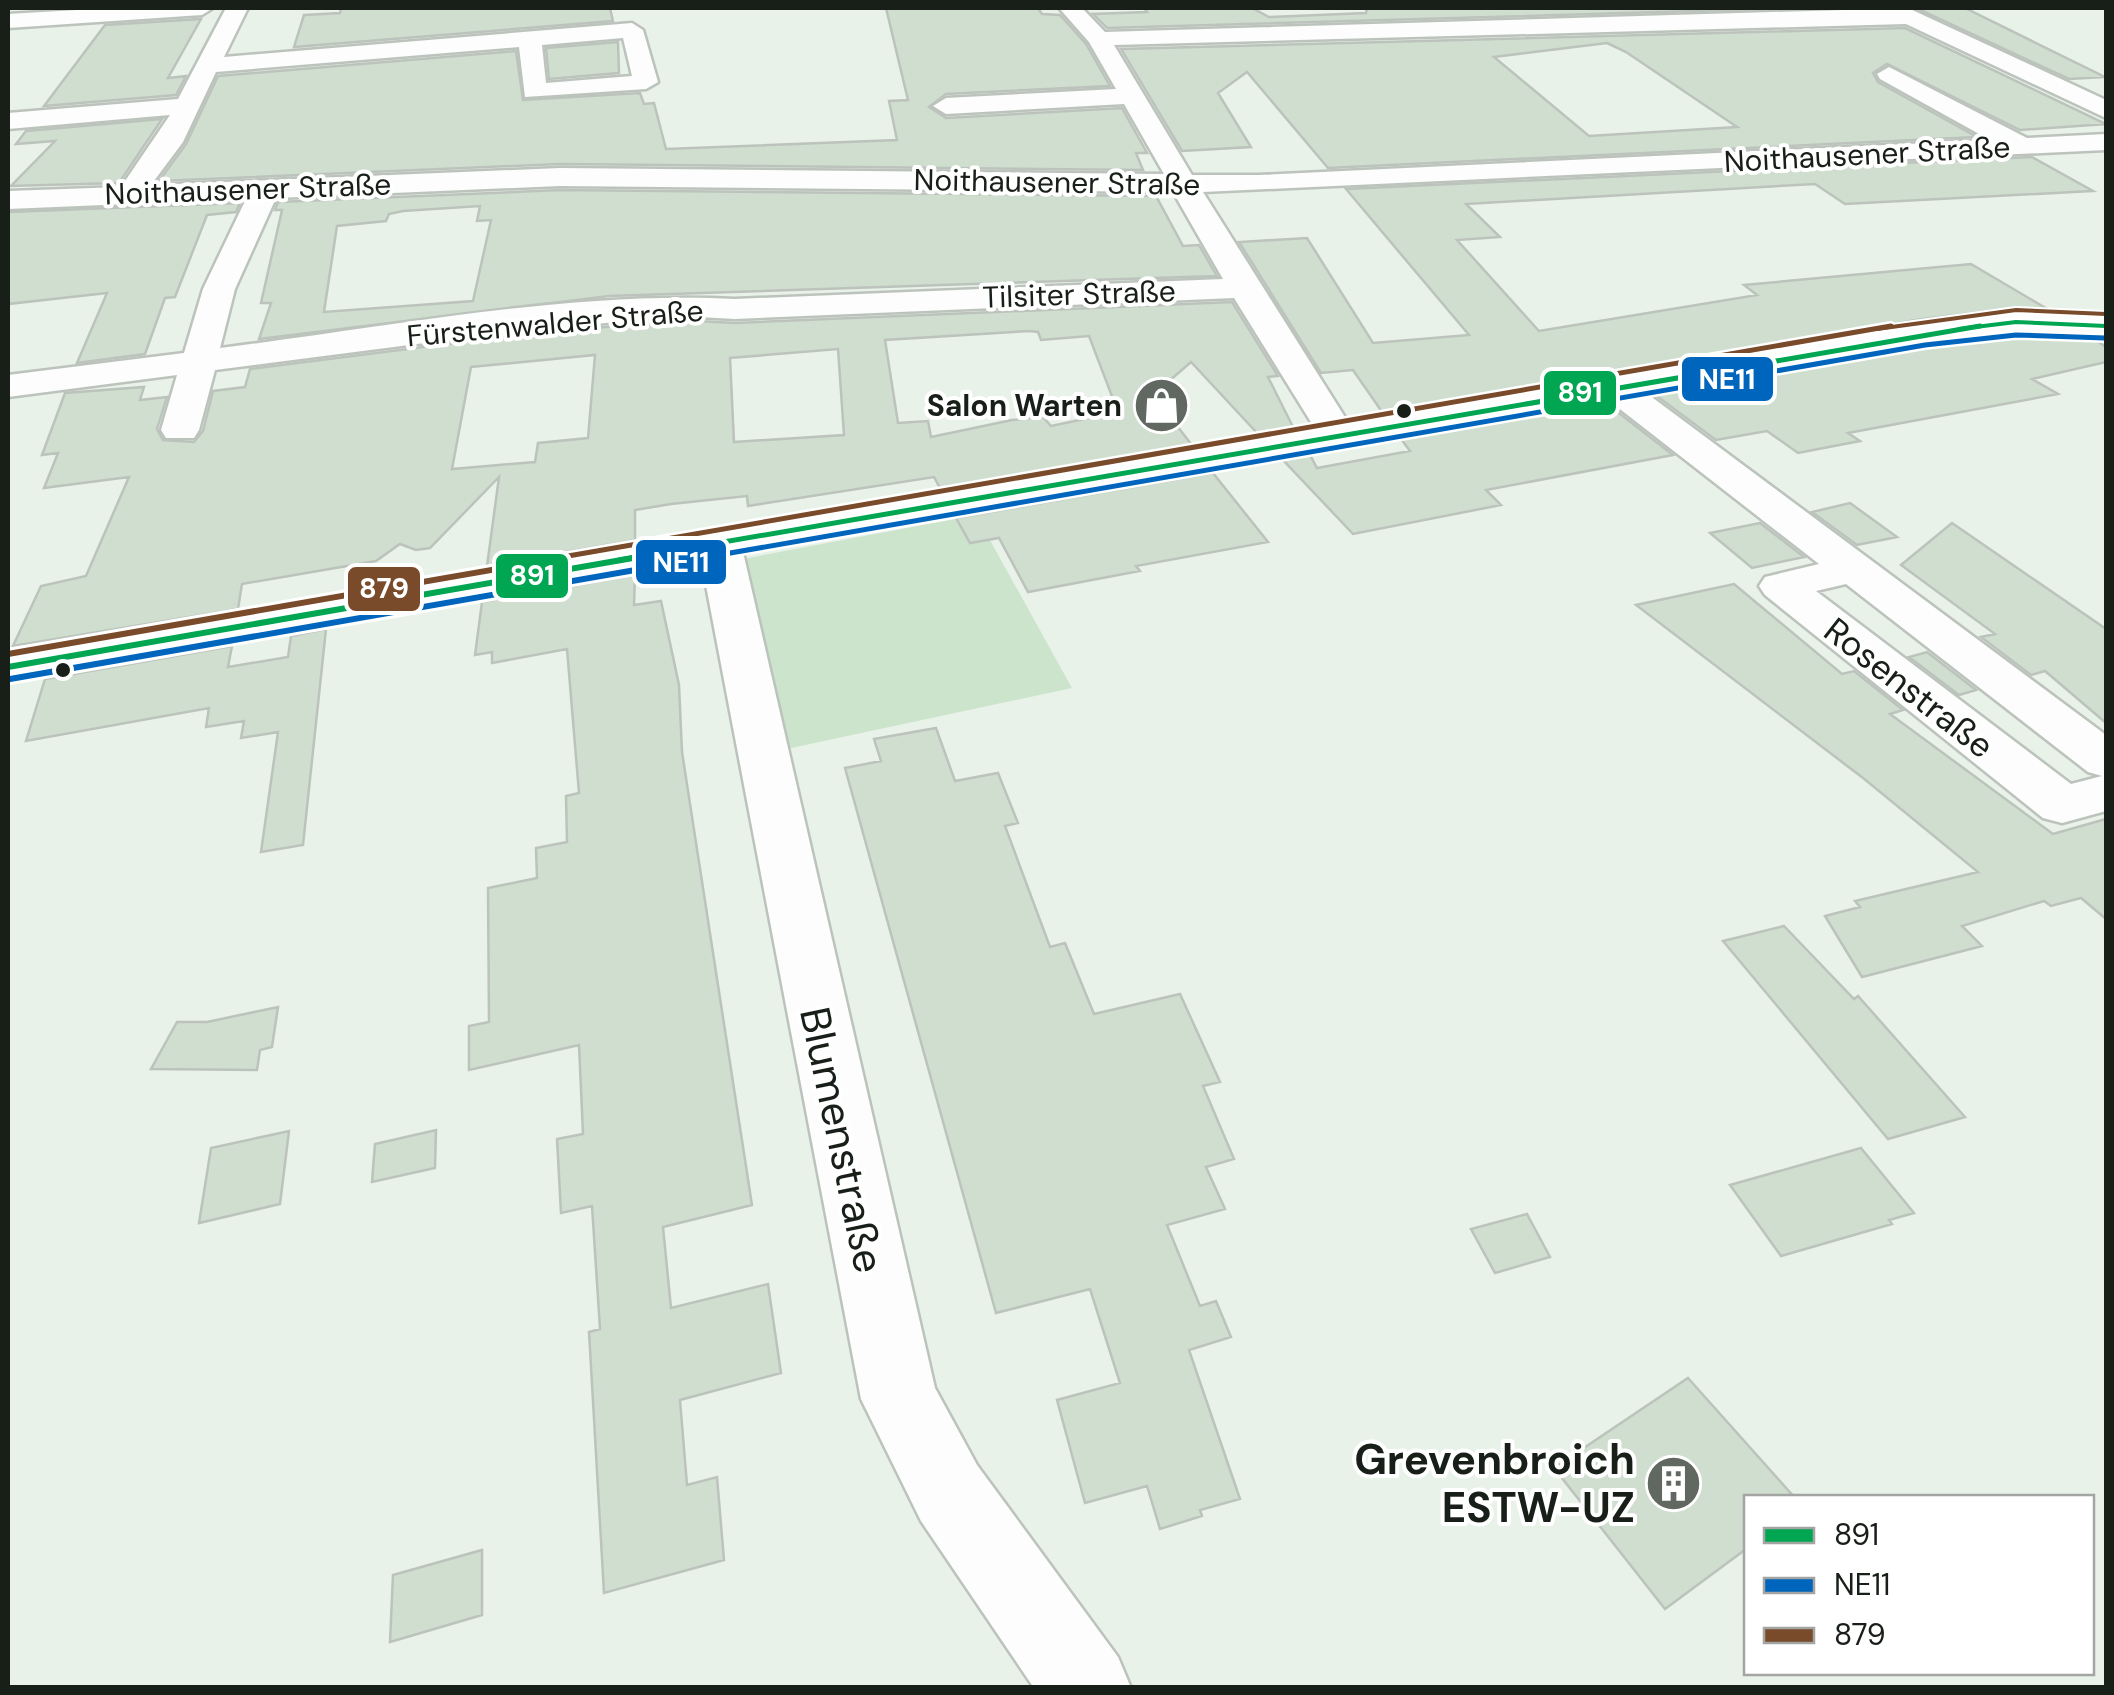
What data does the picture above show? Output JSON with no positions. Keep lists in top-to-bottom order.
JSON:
{
  "streets": {
    "street": [
      "Noithausener Straße",
      "Tilsiter Straße",
      "Fürstenwalder Straße",
      "Rosenstraße",
      "Blumenstraße"
    ]
  },
  "crossings": [
    ["Tilsiter Straße", "Fürstenwalder Straße"]
  ],
  "places": {
    "shop": ["Salon Warten"],
    "building": ["Grevenbroich ESTW-UZ"]
  },
  "lines": ["transit line 879", "transit line 891", "transit line NE11"],
  "legend": ["891", "NE11", "879"]
}
